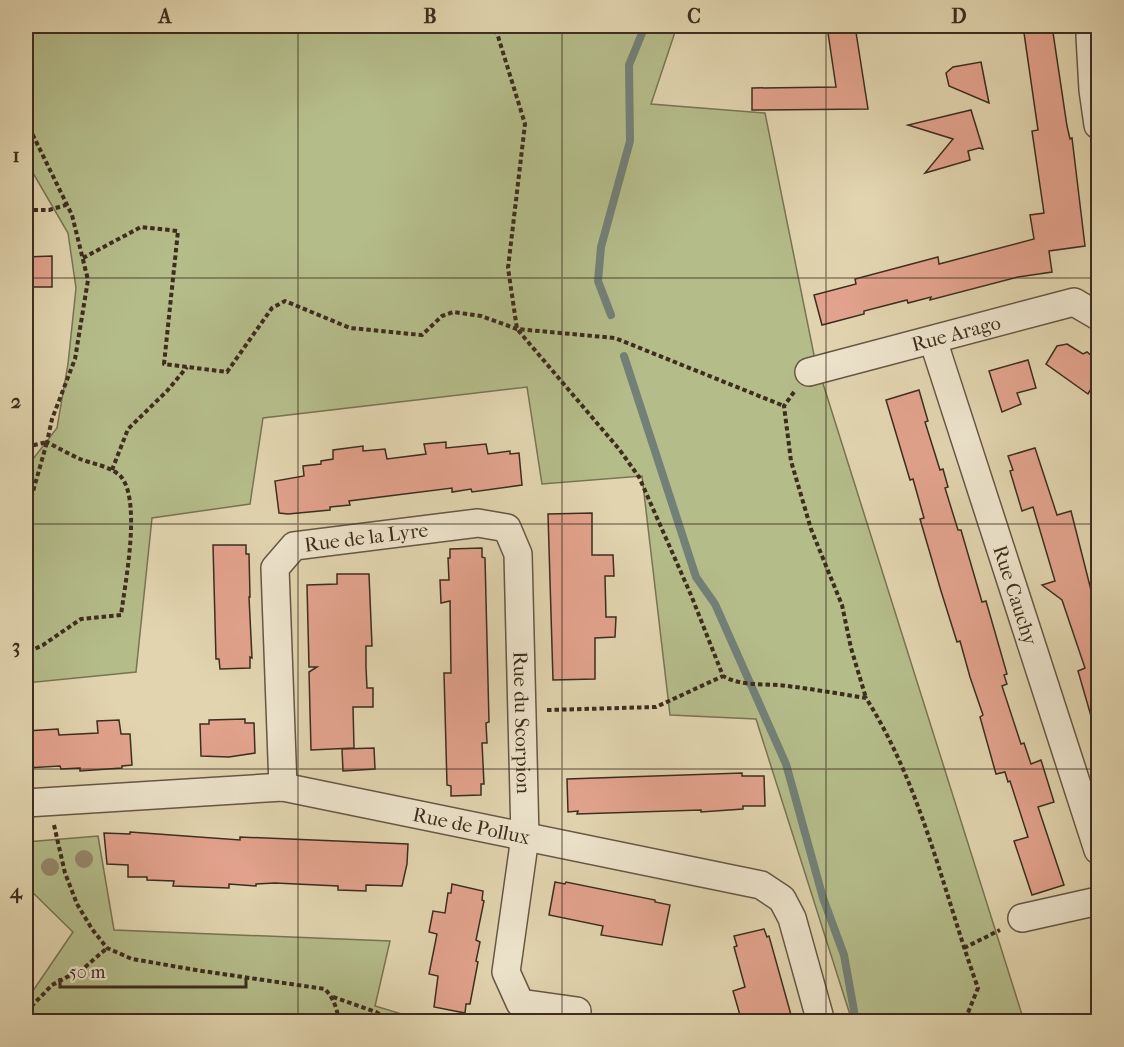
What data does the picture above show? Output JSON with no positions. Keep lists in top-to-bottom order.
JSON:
{
  "streets": {
    "street": [
      "Rue Arago",
      "Rue de la Lyre",
      "Rue Cauchy",
      "Rue du Scorpion",
      "Rue de Pollux"
    ]
  },
  "crossings": [
    ["Rue Arago", "Rue Cauchy"],
    ["Rue de la Lyre", "Rue du Scorpion"],
    ["Rue de la Lyre", "Rue de Pollux"],
    ["Rue du Scorpion", "Rue de Pollux"]
  ],
  "scale_bar": "50 m",
  "grid": {
    "columns": [
      "A",
      "B",
      "C",
      "D"
    ],
    "rows": [
      "1",
      "2",
      "3",
      "4"
    ]
  }
}
